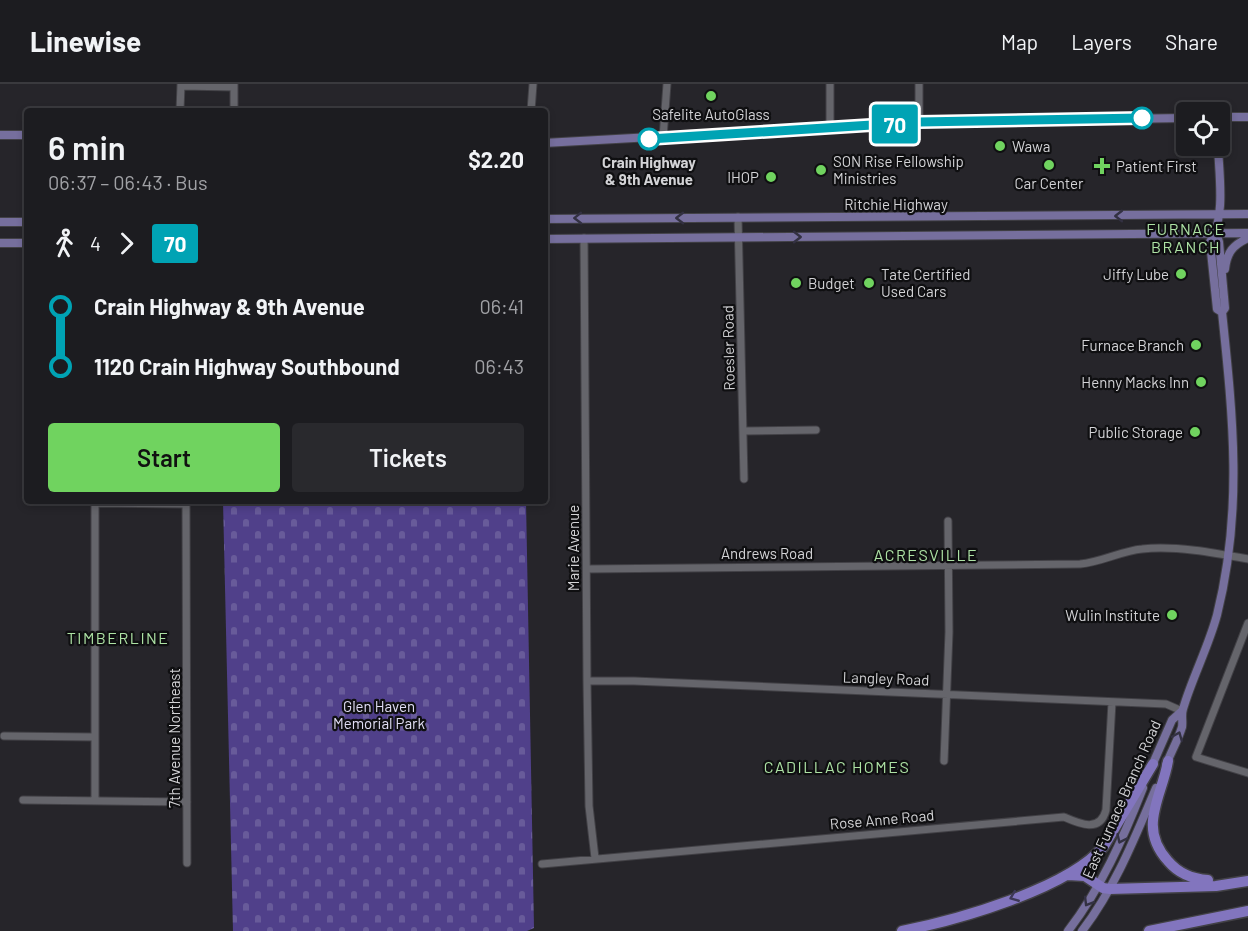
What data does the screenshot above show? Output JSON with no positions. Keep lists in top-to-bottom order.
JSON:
{
  "streets": {
    "main road": ["Ritchie Highway", "East Furnace Branch Road"],
    "street": [
      "Roesler Road",
      "Marie Avenue",
      "Andrews Road",
      "Langley Road",
      "7th Avenue Northeast",
      "Rose Anne Road"
    ]
  },
  "crossings": [
    ["Ritchie Highway", "Roesler Road"],
    ["Marie Avenue", "Andrews Road"],
    ["Marie Avenue", "Langley Road"],
    ["Marie Avenue", "Rose Anne Road"],
    ["Andrews Road", "East Furnace Branch Road"],
    ["Langley Road", "East Furnace Branch Road"],
    ["Langley Road", "Rose Anne Road"]
  ],
  "districts": [
    "FURNACE BRANCH",
    "ACRESVILLE",
    "TIMBERLINE",
    "CADILLAC HOMES"
  ],
  "parks": ["Glen Haven Memorial Park"],
  "places": {
    "other": [
      "Safelite AutoGlass",
      "Crain Highway & 9th Avenue",
      "Wawa",
      "Car Center",
      "SON Rise Fellowship Ministries",
      "IHOP",
      "Jiffy Lube",
      "Budget",
      "Tate Certified Used Cars",
      "Furnace Branch",
      "Henny Macks Inn",
      "Public Storage",
      "Wulin Institute"
    ],
    "health": ["Patient First"]
  },
  "lines": ["bus line 70"],
  "page": {
    "header": "Linewise",
    "nav": ["Map", "Layers", "Share"],
    "on_map": "70",
    "heading": ["6 min", "06:37 – 06:43 · Bus", "$2.20"],
    "legs": ["4", "70"],
    "list": [
      {
        "name": "Crain Highway & 9th Avenue",
        "value": "06:41"
      },
      {
        "name": "1120 Crain Highway Southbound",
        "value": "06:43"
      }
    ],
    "buttons": ["Start", "Tickets"]
  }
}
